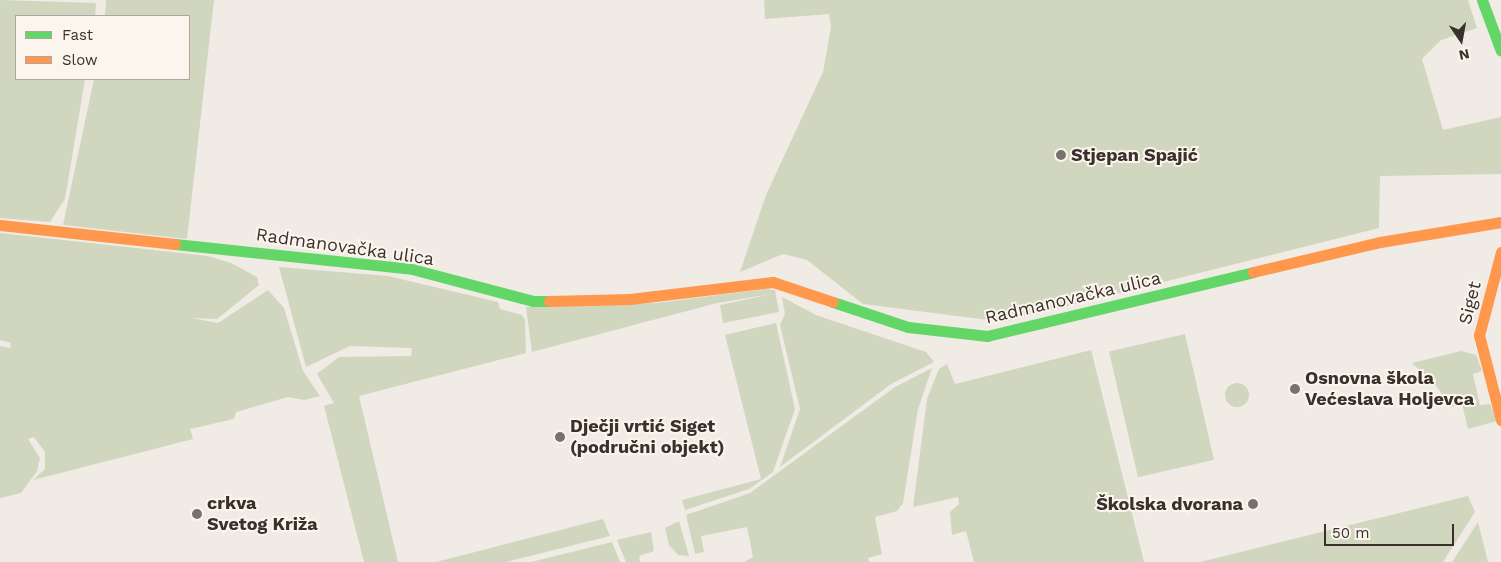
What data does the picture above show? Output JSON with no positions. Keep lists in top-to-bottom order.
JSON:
{
  "streets": {
    "street": ["Radmanovačka ulica", "Siget"]
  },
  "places": [
    "Stjepan Spajić",
    "Osnovna škola Većeslava Holjevca",
    "Dječji vrtić Siget (područni objekt)",
    "Školska dvorana",
    "crkva Svetog Križa"
  ],
  "legend": ["Fast", "Slow"],
  "scale_bar": "50 m",
  "north": "bottom"
}
